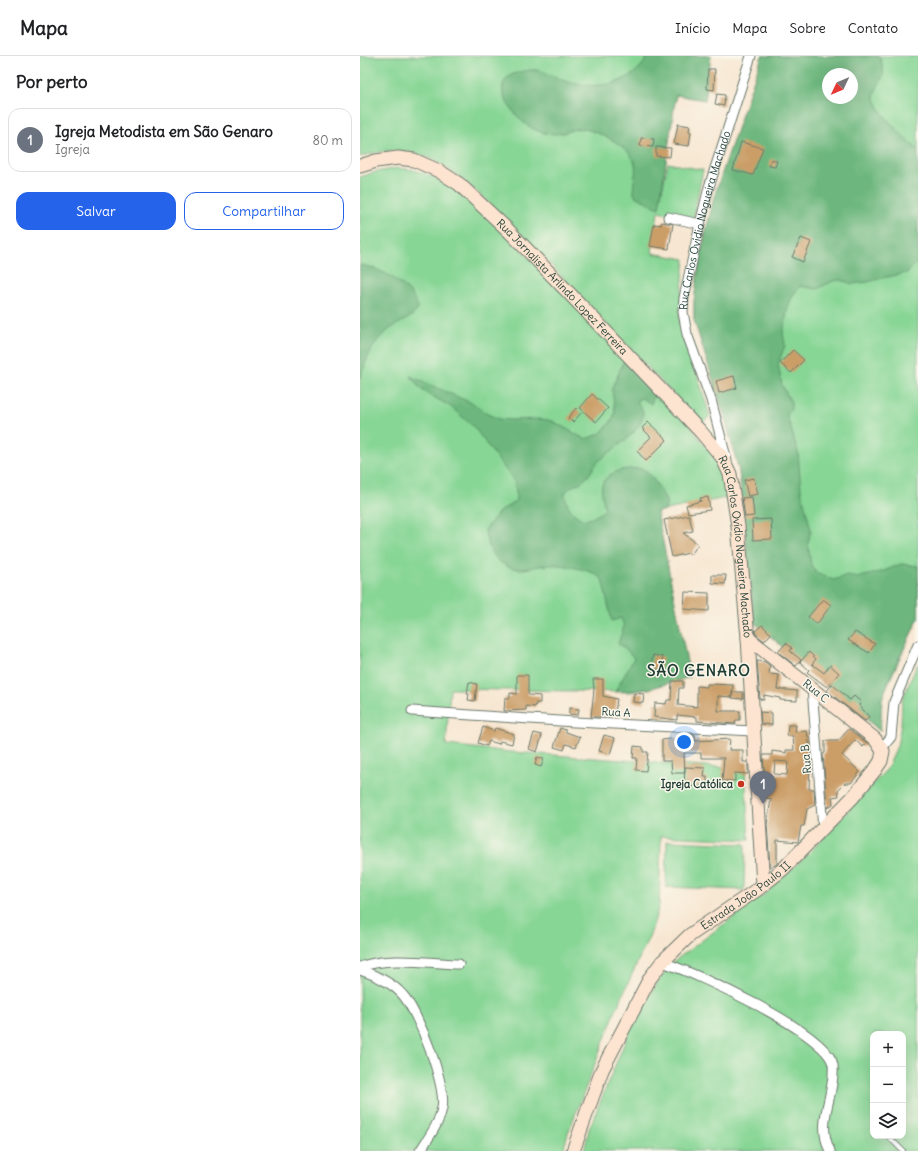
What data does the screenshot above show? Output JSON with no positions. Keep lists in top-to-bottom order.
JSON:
{
  "streets": {
    "street": [
      "Rua Carlos Ovídio Nogueira Machado",
      "Rua Jornalista Arlindo Lopez Ferreira",
      "Rua C",
      "Rua A",
      "Rua B",
      "Estrada João Paulo II"
    ]
  },
  "crossings": [
    ["Rua Carlos Ovídio Nogueira Machado", "Rua Jornalista Arlindo Lopez Ferreira"],
    ["Rua Carlos Ovídio Nogueira Machado", "Rua C"],
    ["Rua Carlos Ovídio Nogueira Machado", "Rua A"],
    ["Rua Carlos Ovídio Nogueira Machado", "Estrada João Paulo II"],
    ["Rua C", "Rua B"],
    ["Rua C", "Estrada João Paulo II"],
    ["Rua B", "Estrada João Paulo II"]
  ],
  "districts": ["SÃO GENARO"],
  "places": ["Igreja Católica"],
  "north": "bottom left",
  "page": {
    "header": "Mapa",
    "nav": [
      "Início",
      "Mapa",
      "Sobre",
      "Contato"
    ],
    "heading": "Por perto",
    "list": [
      {
        "mark": "1",
        "name": "Igreja Metodista em São Genaro",
        "note": "Igreja",
        "value": "80 m"
      }
    ],
    "buttons": ["Salvar", "Compartilhar"],
    "pins": "1",
    "map_buttons": ["+", "−"]
  }
}
